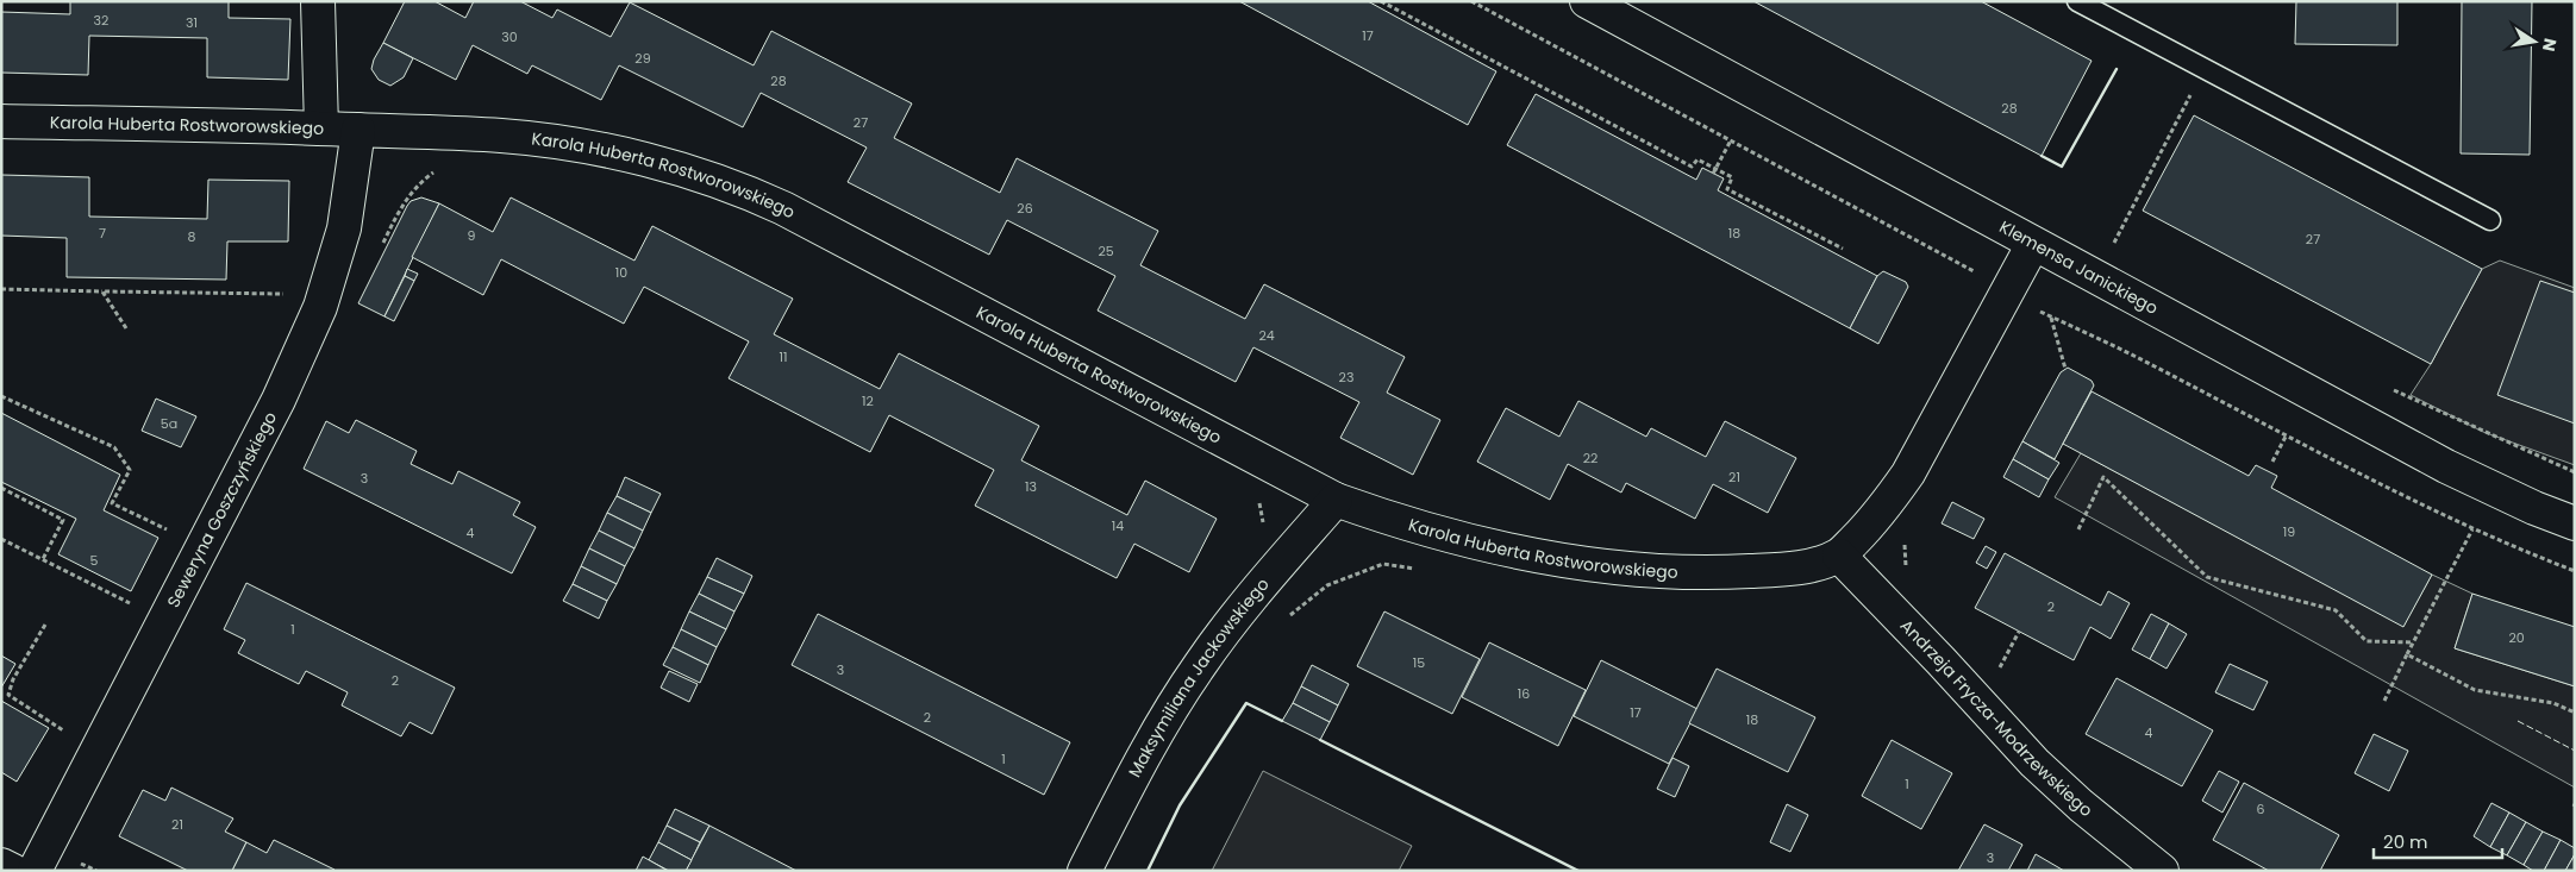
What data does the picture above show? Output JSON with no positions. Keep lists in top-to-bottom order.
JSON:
{
  "streets": {
    "street": [
      "Karola Huberta Rostworowskiego",
      "Klemensa Janickiego",
      "Seweryna Goszczyńskiego",
      "Maksymiliana Jackowskiego",
      "Andrzeja Frycza-Modrzewskiego"
    ]
  },
  "crossings": [
    ["Karola Huberta Rostworowskiego", "Seweryna Goszczyńskiego"],
    ["Karola Huberta Rostworowskiego", "Maksymiliana Jackowskiego"],
    ["Karola Huberta Rostworowskiego", "Andrzeja Frycza-Modrzewskiego"]
  ],
  "house_numbers": [
    "32",
    "31",
    "17",
    "30",
    "29",
    "28",
    "28",
    "27",
    "26",
    "7",
    "18",
    "9",
    "8",
    "27",
    "25",
    "10",
    "24",
    "11",
    "23",
    "12",
    "5a",
    "22",
    "21",
    "3",
    "13",
    "14",
    "19",
    "4",
    "5",
    "2",
    "1",
    "20",
    "15",
    "3",
    "2",
    "16",
    "17",
    "2",
    "18",
    "4",
    "1",
    "1",
    "6",
    "21",
    "3"
  ],
  "scale_bar": "20 m",
  "north": "right"
}
